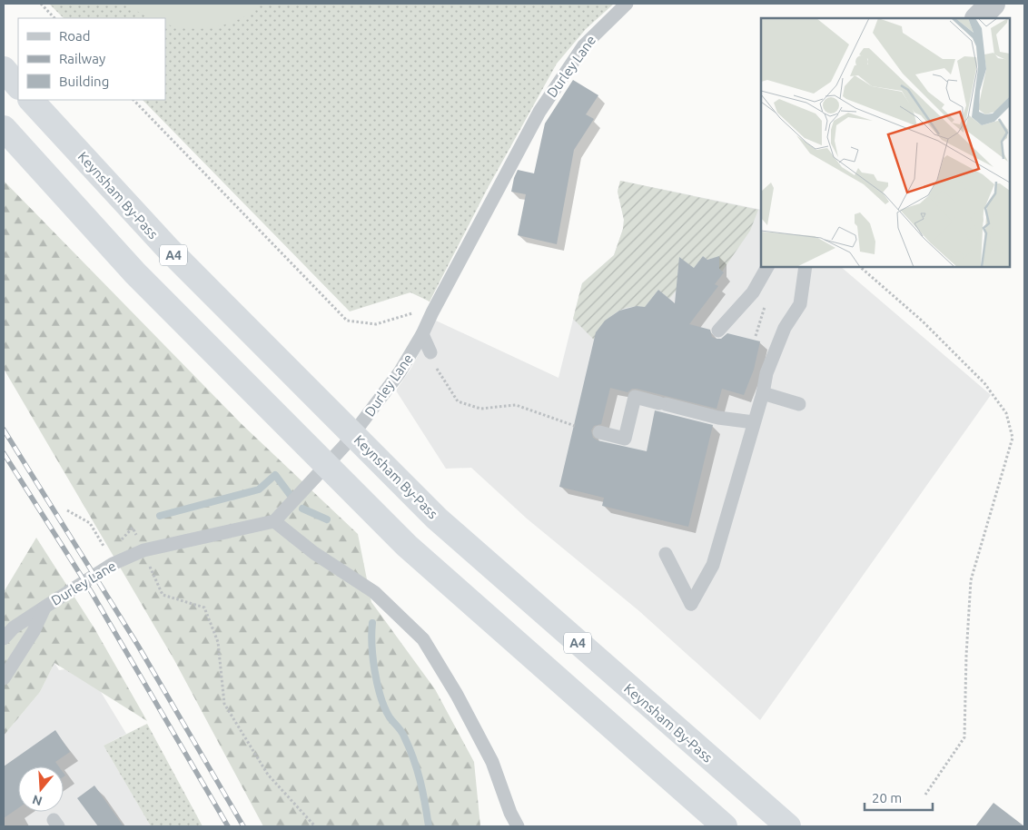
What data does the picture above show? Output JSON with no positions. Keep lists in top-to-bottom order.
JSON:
{
  "streets": {
    "highway": ["Keynsham By-Pass", "A4"],
    "lane": ["Durley Lane"]
  },
  "legend": ["Road", "Railway", "Building"],
  "scale_bar": "20 m",
  "north": "bottom"
}
